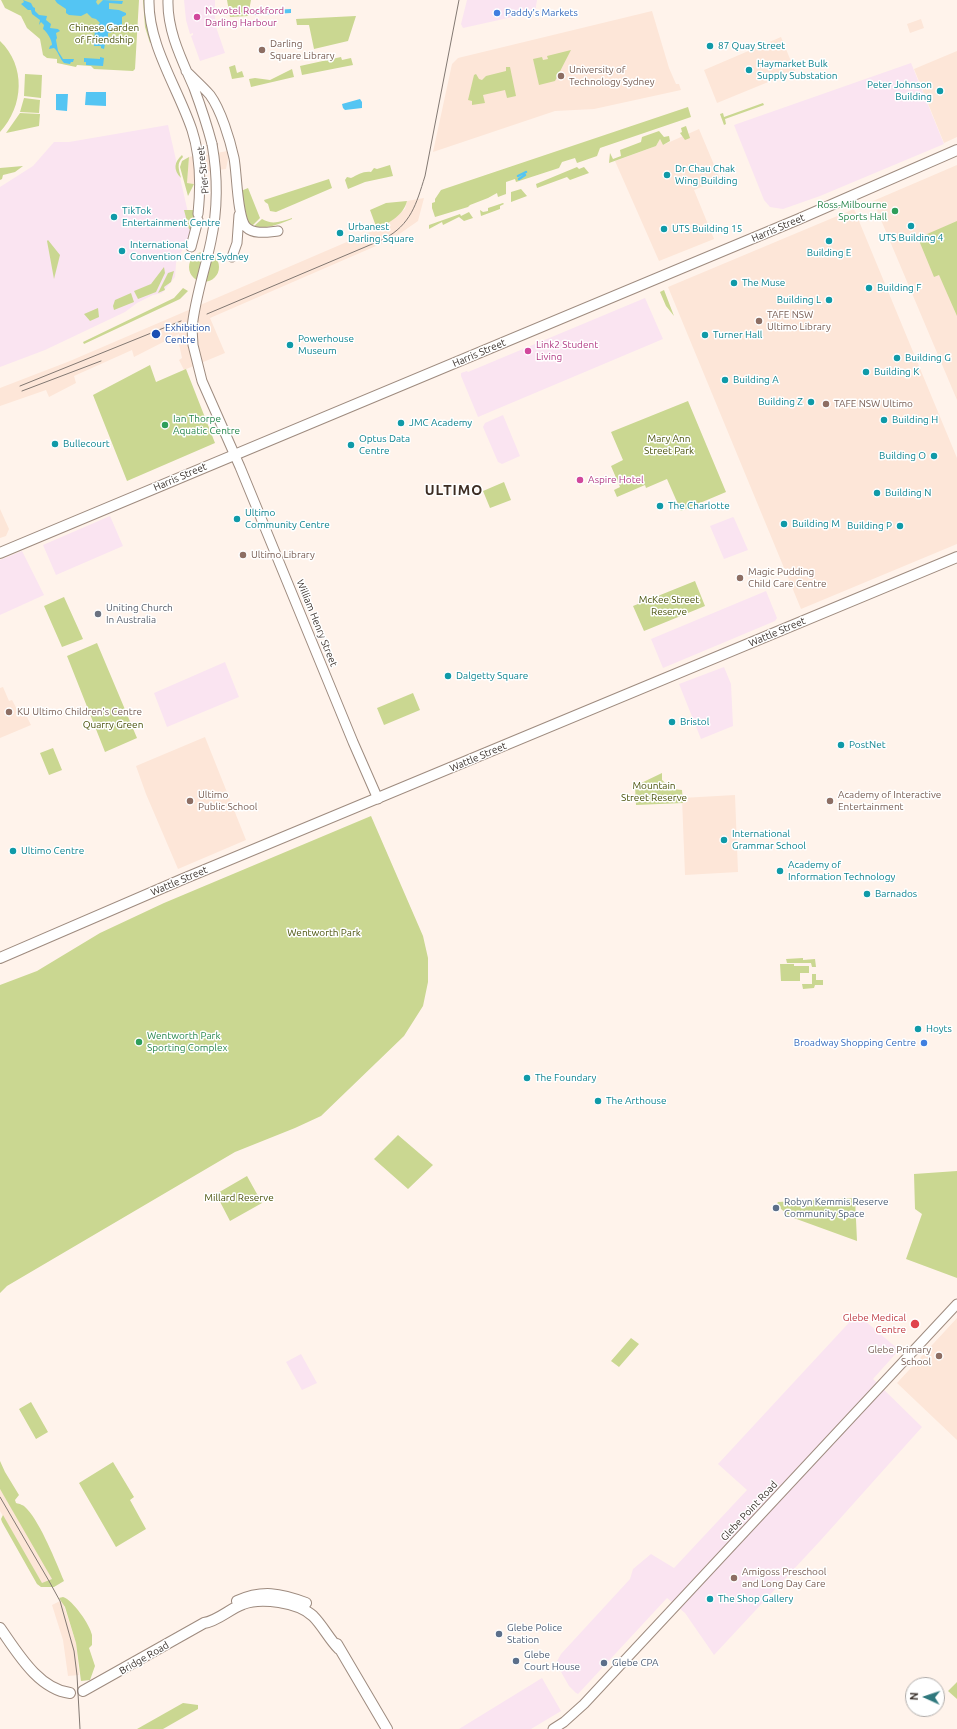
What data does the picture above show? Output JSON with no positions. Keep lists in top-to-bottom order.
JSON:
{
  "streets": {
    "main road": [
      "Pier Street",
      "Harris Street",
      "William Henry Street",
      "Wattle Street",
      "Glebe Point Road",
      "Bridge Road"
    ]
  },
  "crossings": [
    ["Pier Street", "Harris Street"],
    ["Pier Street", "William Henry Street"],
    ["Harris Street", "William Henry Street"],
    ["William Henry Street", "Wattle Street"]
  ],
  "districts": ["ULTIMO"],
  "parks": [
    "Chinese Garden of Friendship",
    "Mary Ann Street Park",
    "McKee Street Reserve",
    "Quarry Green",
    "Mountain Street Reserve",
    "Wentworth Park",
    "Millard Reserve"
  ],
  "places": [
    "Paddy's Markets",
    "Novotel Rockford Darling Harbour",
    "87 Quay Street",
    "Darling Square Library",
    "Haymarket Bulk Supply Substation",
    "University of Technology Sydney",
    "Peter Johnson Building",
    "Dr Chau Chak Wing Building",
    "Ross-Milbourne Sports Hall",
    "TikTok Entertainment Centre",
    "UTS Building 4",
    "UTS Building 15",
    "Urbanest Darling Square",
    "Building E",
    "International Convention Centre Sydney",
    "The Muse",
    "Building F",
    "Building L",
    "TAFE NSW Ultimo Library",
    "Exhibition Centre",
    "Turner Hall",
    "Powerhouse Museum",
    "Link2 Student Living",
    "Building G",
    "Building K",
    "Building A",
    "Building Z",
    "TAFE NSW Ultimo",
    "Building H",
    "JMC Academy",
    "Ian Thorpe Aquatic Centre",
    "Bullecourt",
    "Optus Data Centre",
    "Building O",
    "Aspire Hotel",
    "Building N",
    "The Charlotte",
    "Ultimo Community Centre",
    "Building M",
    "Building P",
    "Ultimo Library",
    "Magic Pudding Child Care Centre",
    "Uniting Church In Australia",
    "Dalgetty Square",
    "KU Ultimo Children's Centre",
    "Bristol",
    "PostNet",
    "Ultimo Public School",
    "Academy of Interactive Entertainment",
    "International Grammar School",
    "Ultimo Centre",
    "Academy of Information Technology",
    "Barnados",
    "Hoyts",
    "Wentworth Park Sporting Complex",
    "Broadway Shopping Centre",
    "The Foundary",
    "The Arthouse",
    "Robyn Kemmis Reserve Community Space",
    "Glebe Medical Centre",
    "Glebe Primary School",
    "Amigoss Preschool and Long Day Care",
    "The Shop Gallery",
    "Glebe Police Station",
    "Glebe Court House",
    "Glebe CPA"
  ],
  "north": "left"
}
